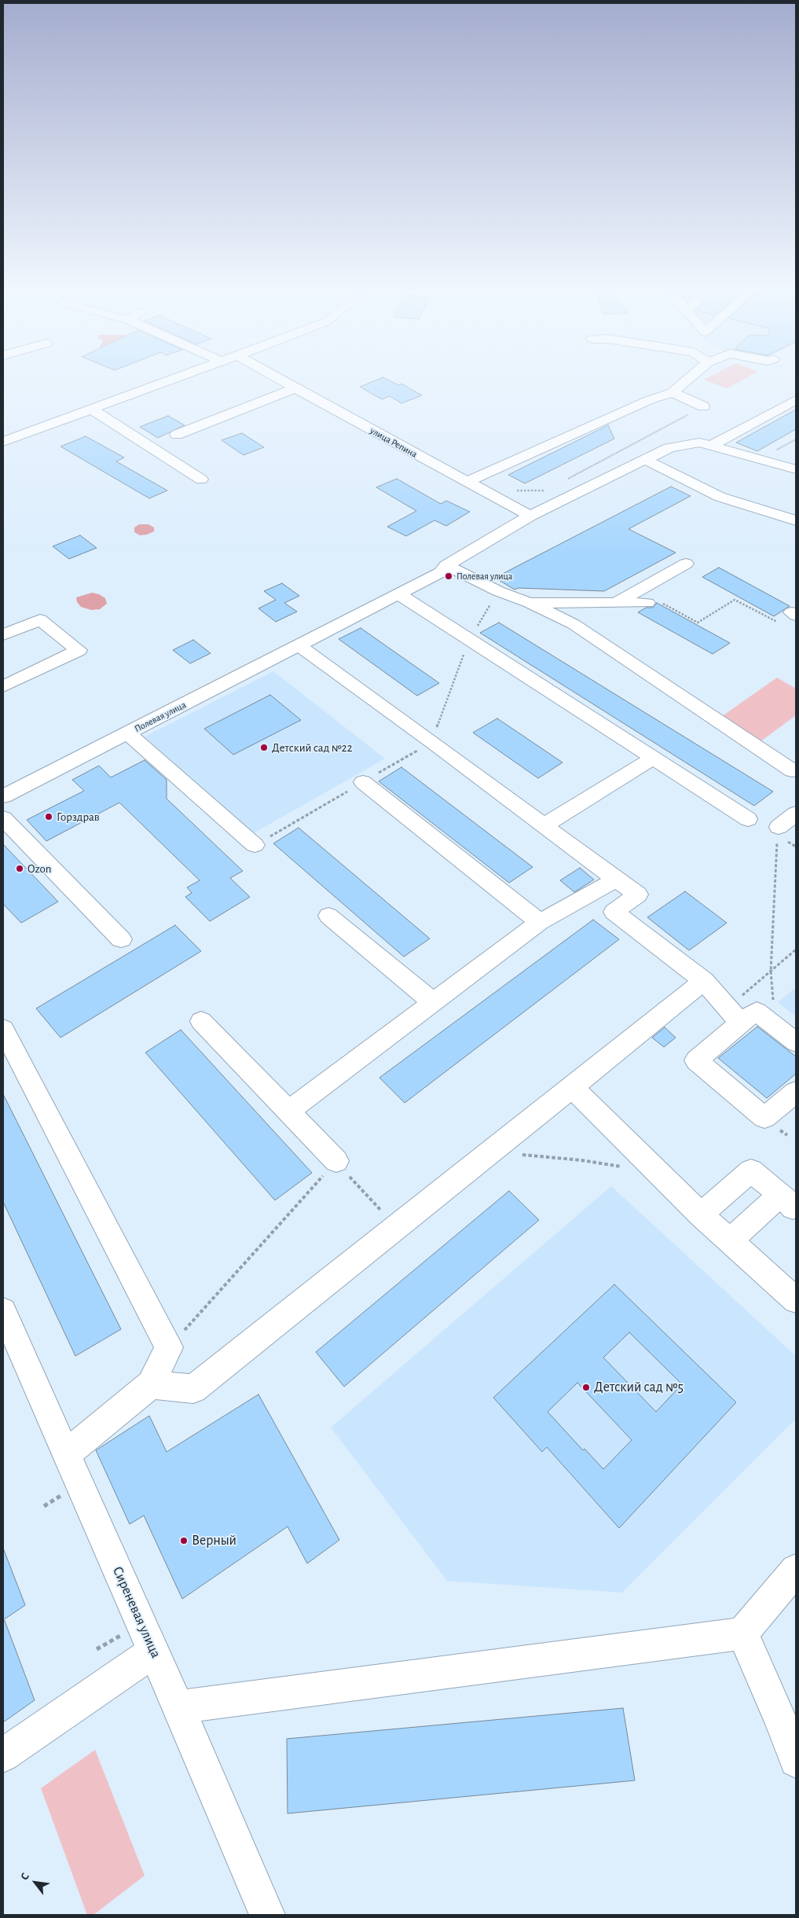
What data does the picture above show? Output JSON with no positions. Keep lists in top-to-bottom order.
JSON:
{
  "streets": {
    "street": ["улица Репина", "Полевая улица", "Сиреневая улица"]
  },
  "crossings": [
    ["улица Репина", "Полевая улица"]
  ],
  "places": [
    "Полевая улица",
    "Детский сад №22",
    "Горздрав",
    "Ozon",
    "Детский сад №5",
    "Верный"
  ],
  "north": "top left"
}
